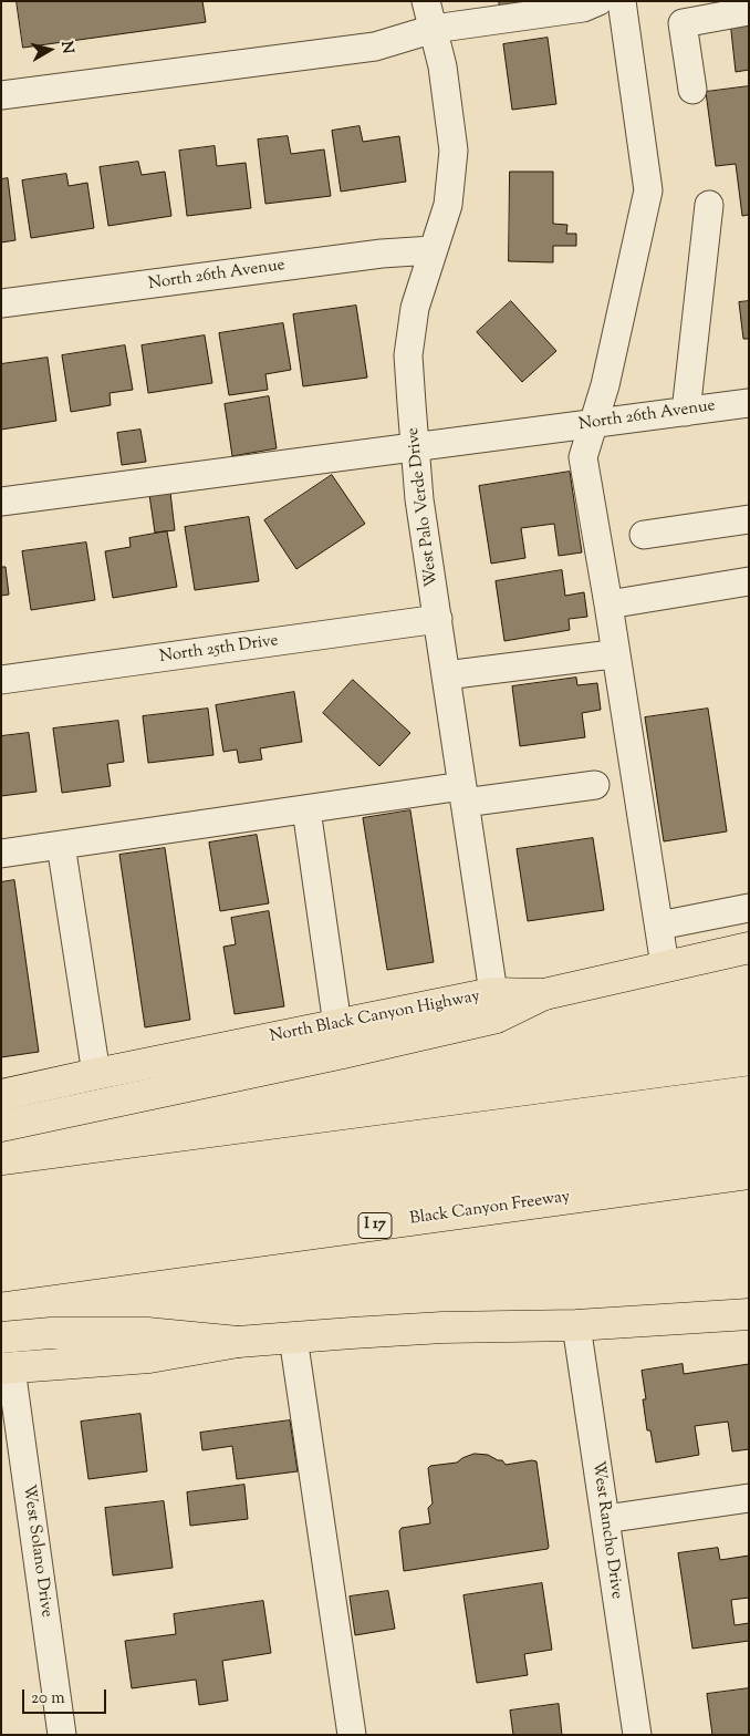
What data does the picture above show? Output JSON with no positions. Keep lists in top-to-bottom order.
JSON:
{
  "streets": {
    "main road": ["North Black Canyon Highway", "Black Canyon Freeway", "I 17"],
    "street": [
      "North 26th Avenue",
      "West Palo Verde Drive",
      "North 25th Drive",
      "West Rancho Drive",
      "West Solano Drive"
    ]
  },
  "crossings": [
    ["North 26th Avenue", "West Palo Verde Drive"],
    ["West Palo Verde Drive", "North 25th Drive"],
    ["West Palo Verde Drive", "North Black Canyon Highway"]
  ],
  "scale_bar": "20 m",
  "north": "right"
}
